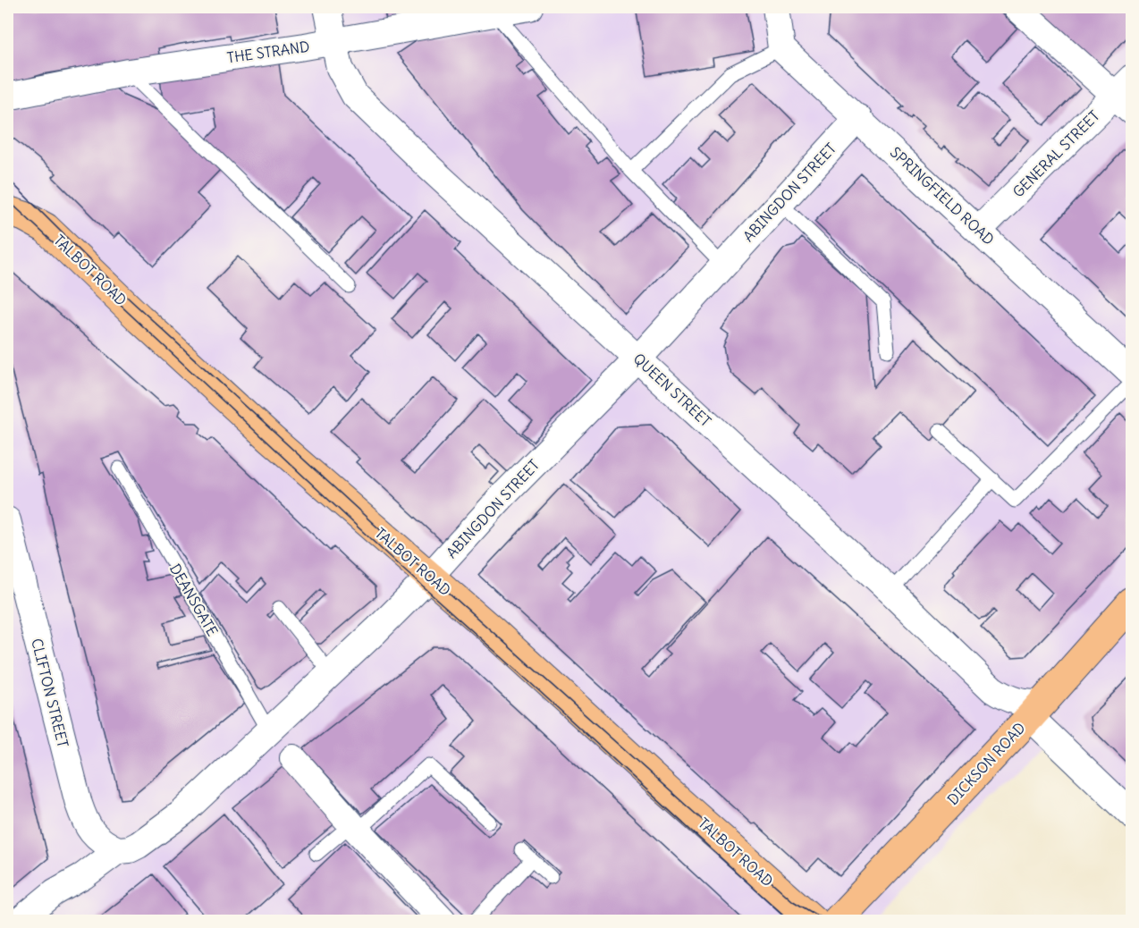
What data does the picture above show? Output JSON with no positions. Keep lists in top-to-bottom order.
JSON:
{
  "streets": {
    "main road": ["TALBOT ROAD", "DICKSON ROAD"],
    "street": [
      "THE STRAND",
      "GENERAL STREET",
      "ABINGDON STREET",
      "SPRINGFIELD ROAD",
      "QUEEN STREET",
      "CLIFTON STREET"
    ],
    "lane": ["DEANSGATE"]
  },
  "crossings": [
    ["THE STRAND", "QUEEN STREET"],
    ["GENERAL STREET", "SPRINGFIELD ROAD"],
    ["ABINGDON STREET", "SPRINGFIELD ROAD"],
    ["ABINGDON STREET", "TALBOT ROAD"],
    ["ABINGDON STREET", "QUEEN STREET"],
    ["ABINGDON STREET", "DEANSGATE"],
    ["ABINGDON STREET", "CLIFTON STREET"],
    ["QUEEN STREET", "DICKSON ROAD"]
  ]
}
